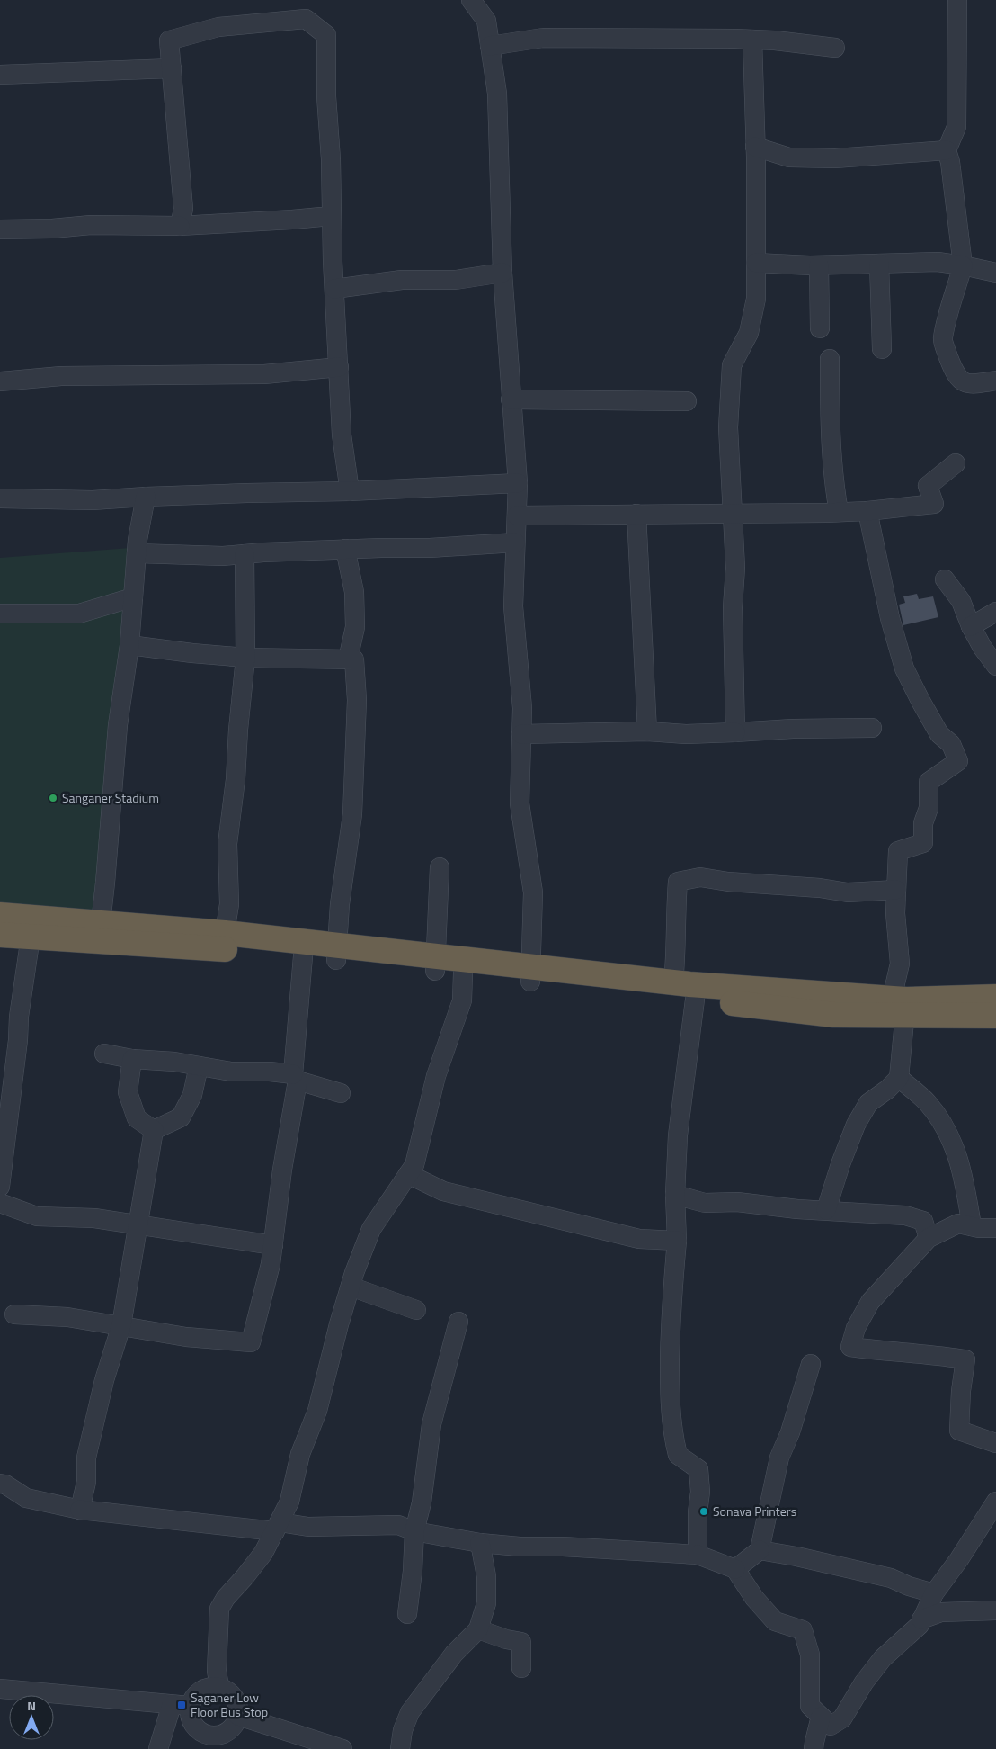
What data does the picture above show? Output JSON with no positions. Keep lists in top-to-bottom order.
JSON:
{
  "places": {
    "other": ["Sanganer Stadium", "Sonava Printers"],
    "transit": ["Saganer Low Floor Bus Stop"]
  },
  "north": "top"
}
